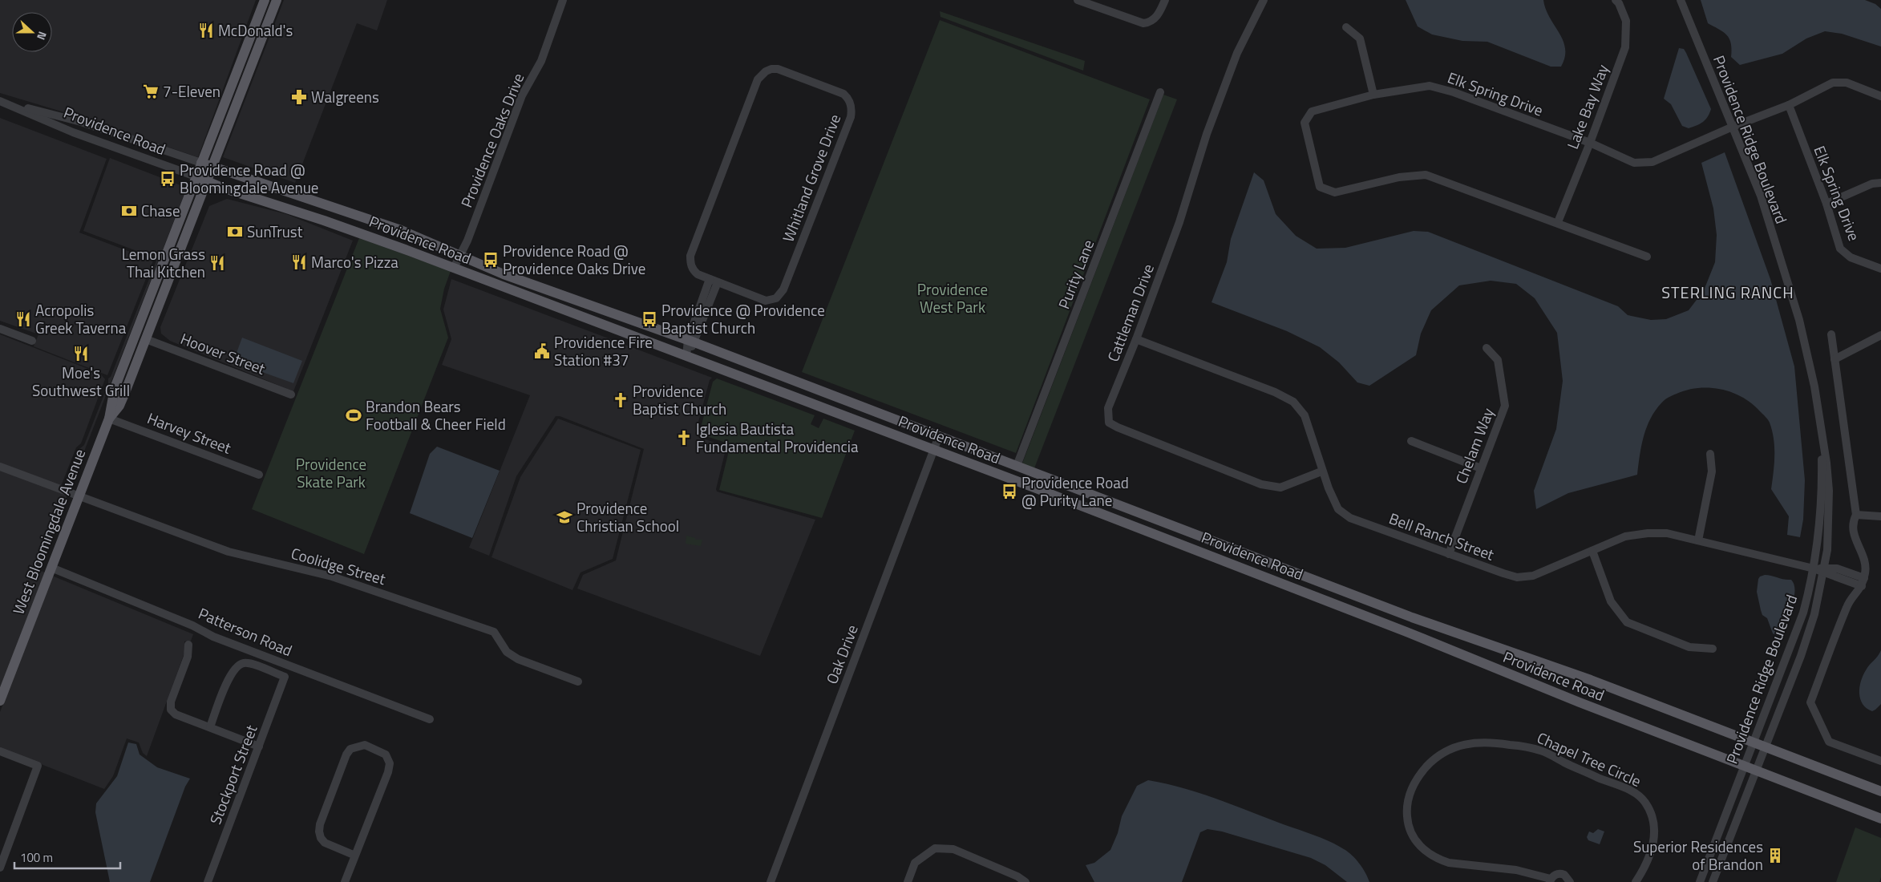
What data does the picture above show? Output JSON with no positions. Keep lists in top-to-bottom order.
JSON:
{
  "streets": {
    "main road": ["Providence Road", "West Bloomingdale Avenue"],
    "street": [
      "Elk Spring Drive",
      "Lake Bay Way",
      "Providence Ridge Boulevard",
      "Providence Oaks Drive",
      "Whitland Grove Drive",
      "Purity Lane",
      "Cattleman Drive",
      "Hoover Street",
      "Harvey Street",
      "Chelam Way",
      "Bell Ranch Street",
      "Coolidge Street",
      "Patterson Road",
      "Oak Drive",
      "Chapel Tree Circle",
      "Stockport Street"
    ]
  },
  "crossings": [
    ["Elk Spring Drive", "Lake Bay Way"],
    ["Elk Spring Drive", "Providence Ridge Boulevard"],
    ["Providence Road", "Providence Ridge Boulevard"],
    ["Providence Road", "Providence Oaks Drive"],
    ["Providence Road", "Purity Lane"],
    ["Providence Road", "West Bloomingdale Avenue"],
    ["Providence Road", "Oak Drive"],
    ["Providence Ridge Boulevard", "Bell Ranch Street"],
    ["Cattleman Drive", "Bell Ranch Street"],
    ["Hoover Street", "West Bloomingdale Avenue"],
    ["Harvey Street", "West Bloomingdale Avenue"],
    ["Chelam Way", "Bell Ranch Street"],
    ["West Bloomingdale Avenue", "Coolidge Street"],
    ["West Bloomingdale Avenue", "Patterson Road"]
  ],
  "districts": ["STERLING RANCH"],
  "parks": ["Providence West Park", "Providence Skate Park"],
  "places": {
    "restaurant": [
      "McDonald's",
      "Marco's Pizza",
      "Lemon Grass Thai Kitchen",
      "Acropolis Greek Taverna",
      "Moe's Southwest Grill"
    ],
    "supermarket": ["7-Eleven"],
    "pharmacy": ["Walgreens"],
    "bus stop": [
      "Providence Road @ Bloomingdale Avenue",
      "Providence Road @ Providence Oaks Drive",
      "Providence @ Providence Baptist Church",
      "Providence Road @ Purity Lane"
    ],
    "bank": ["Chase", "SunTrust"],
    "public building": ["Providence Fire Station #37"],
    "church": ["Providence Baptist Church", "Iglesia Bautista Fundamental Providencia"],
    "sports": ["Brandon Bears Football & Cheer Field"],
    "school or university": ["Providence Christian School"],
    "building": ["Superior Residences of Brandon"]
  },
  "scale_bar": "100 m",
  "north": "right"
}
